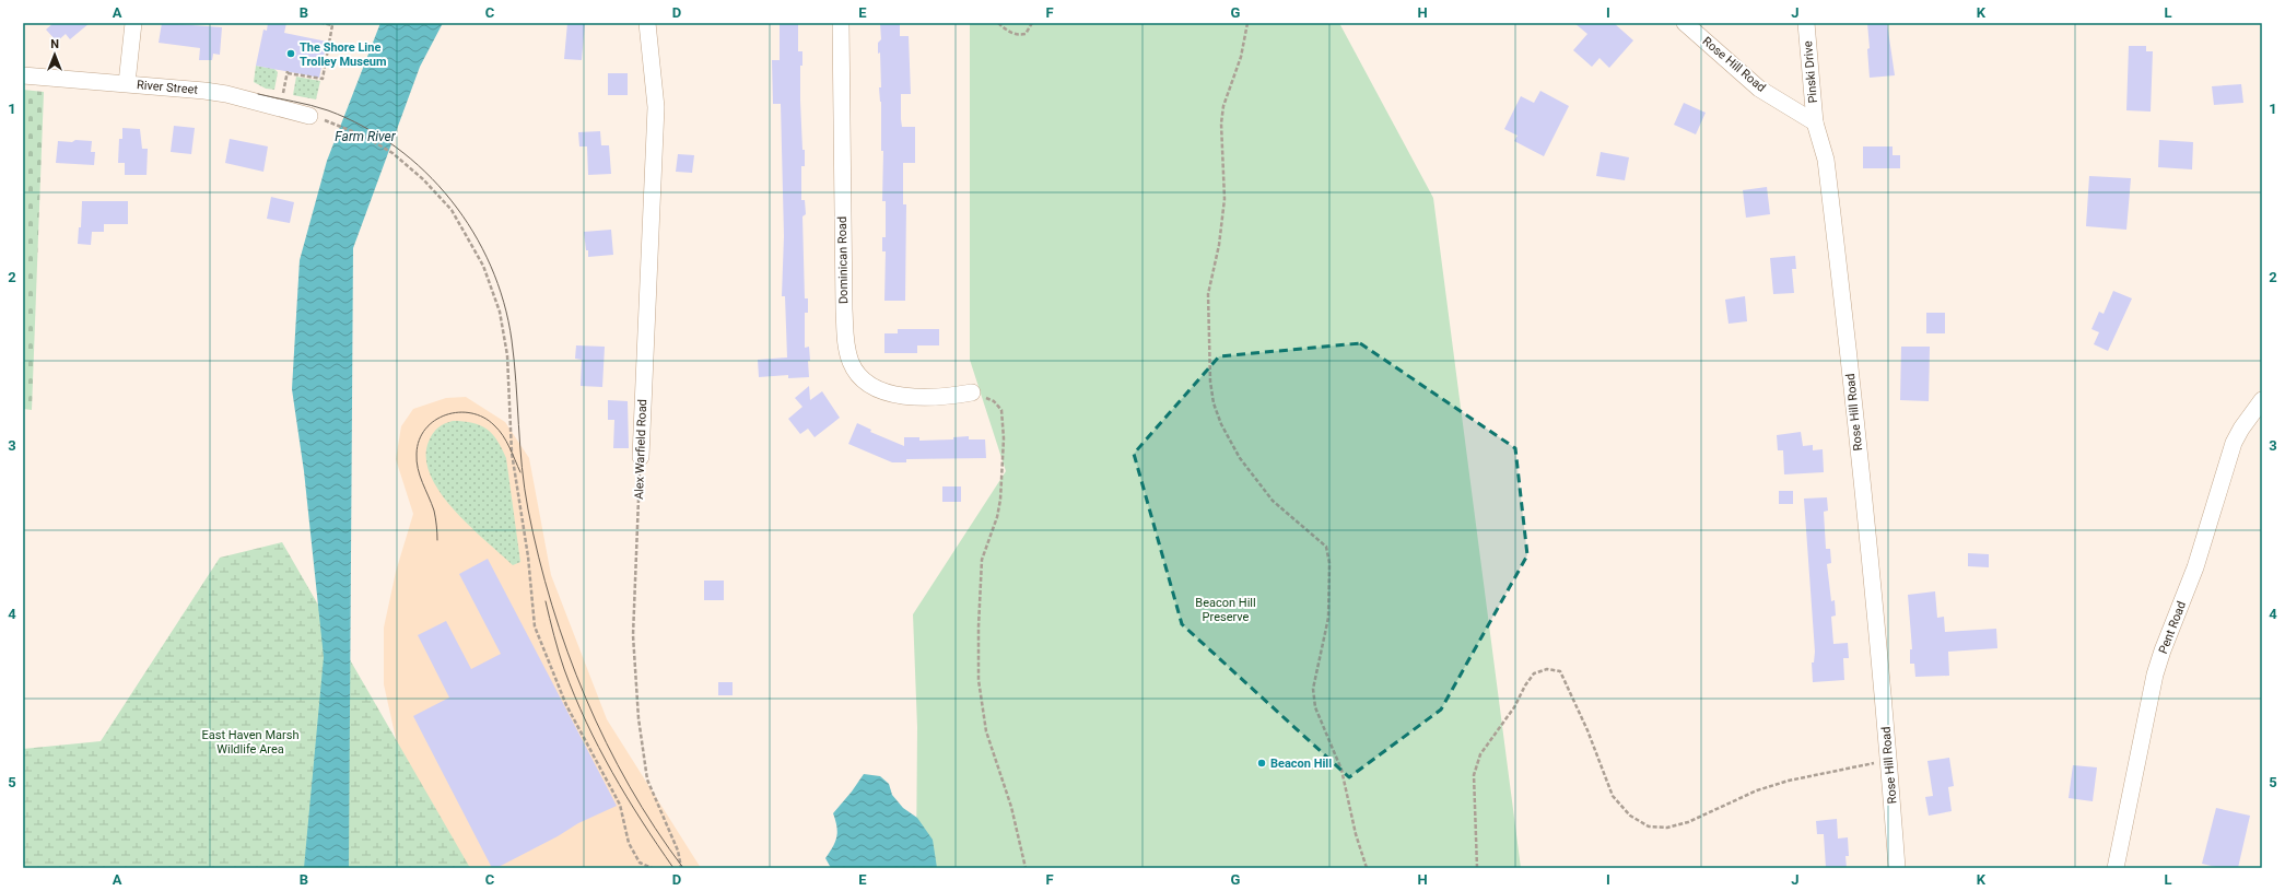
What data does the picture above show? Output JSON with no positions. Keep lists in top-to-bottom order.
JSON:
{
  "streets": {
    "street": [
      "Rose Hill Road",
      "Pinski Drive",
      "River Street",
      "Dominican Road",
      "Alex Warfield Road",
      "Pent Road"
    ]
  },
  "crossings": [
    ["Rose Hill Road", "Pinski Drive"]
  ],
  "water": ["Farm River"],
  "parks": ["Beacon Hill Preserve", "East Haven Marsh Wildlife Area"],
  "places": ["The Shore Line Trolley Museum", "Beacon Hill"],
  "north": "top",
  "grid": {
    "columns": [
      "A",
      "B",
      "C",
      "D",
      "E",
      "F",
      "G",
      "H",
      "I",
      "J",
      "K",
      "L"
    ],
    "rows": [
      "1",
      "2",
      "3",
      "4",
      "5"
    ]
  }
}
